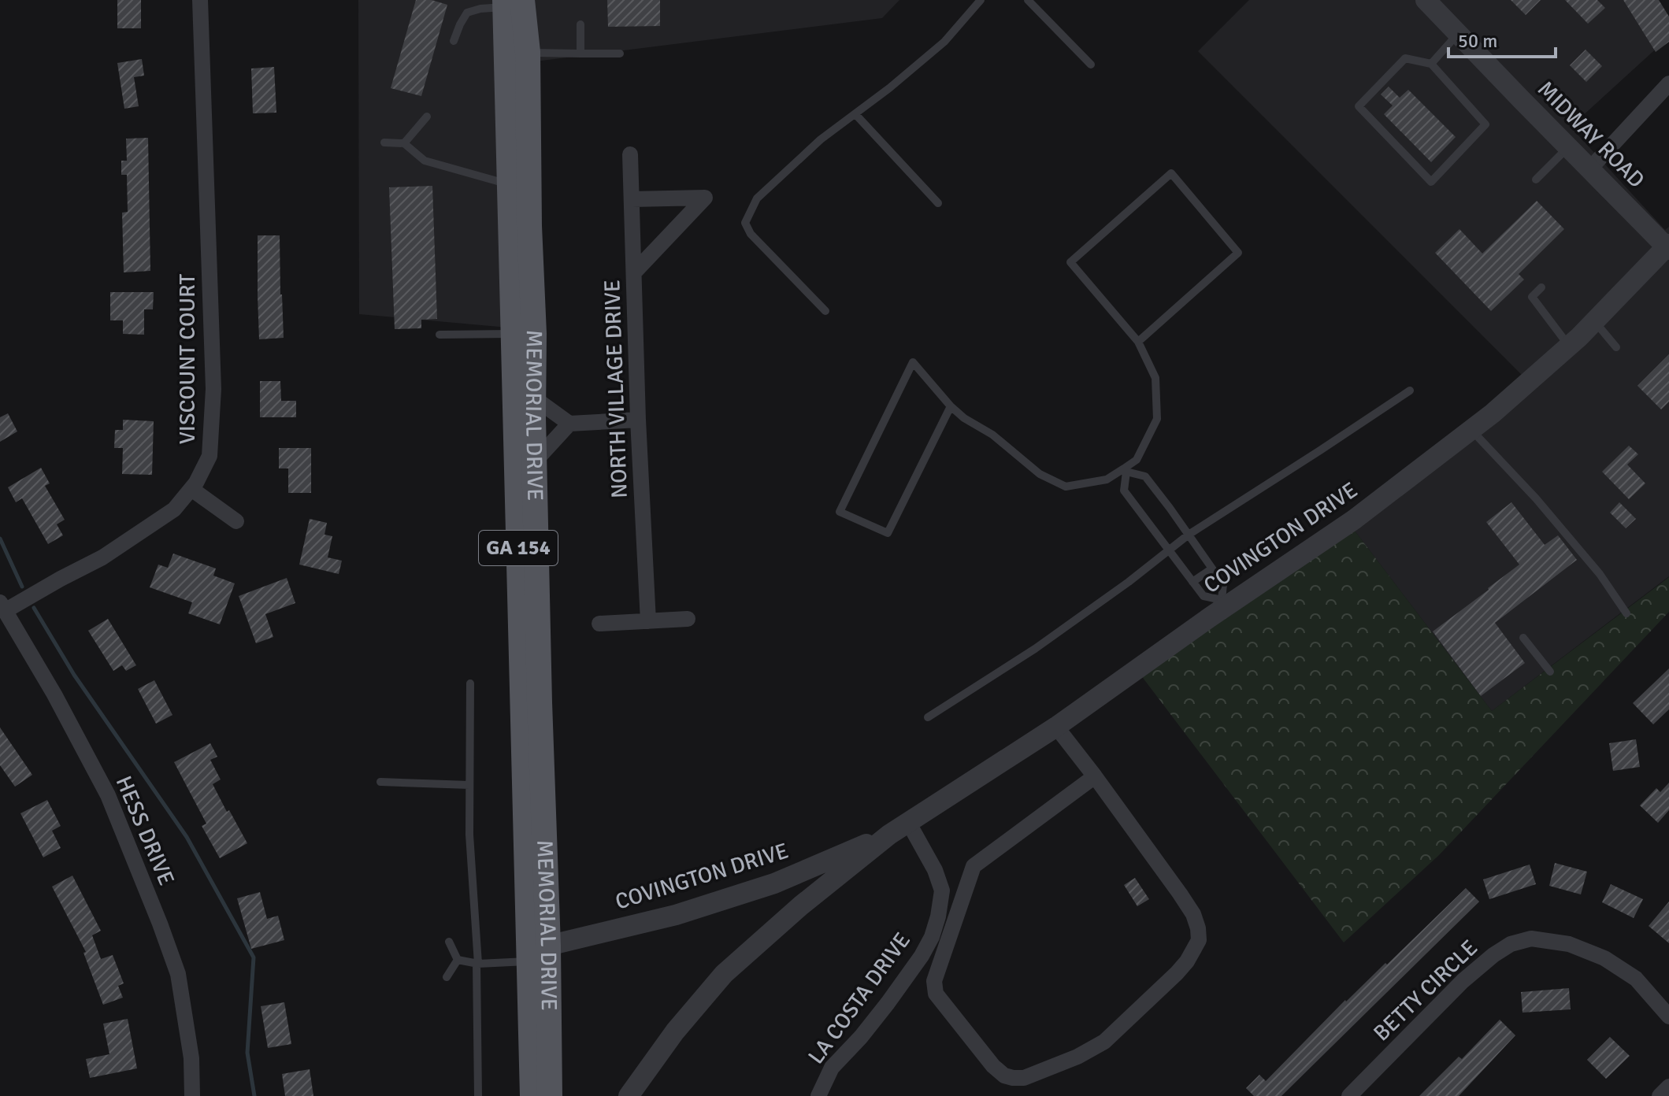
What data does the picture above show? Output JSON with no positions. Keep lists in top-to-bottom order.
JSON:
{
  "streets": {
    "main road": ["MEMORIAL DRIVE", "GA 154"],
    "street": [
      "MIDWAY ROAD",
      "VISCOUNT COURT",
      "NORTH VILLAGE DRIVE",
      "COVINGTON DRIVE",
      "HESS DRIVE",
      "BETTY CIRCLE",
      "LA COSTA DRIVE"
    ]
  },
  "crossings": [
    ["MIDWAY ROAD", "COVINGTON DRIVE"],
    ["VISCOUNT COURT", "HESS DRIVE"],
    ["MEMORIAL DRIVE", "COVINGTON DRIVE"],
    ["COVINGTON DRIVE", "LA COSTA DRIVE"]
  ],
  "scale_bar": "50 m"
}
